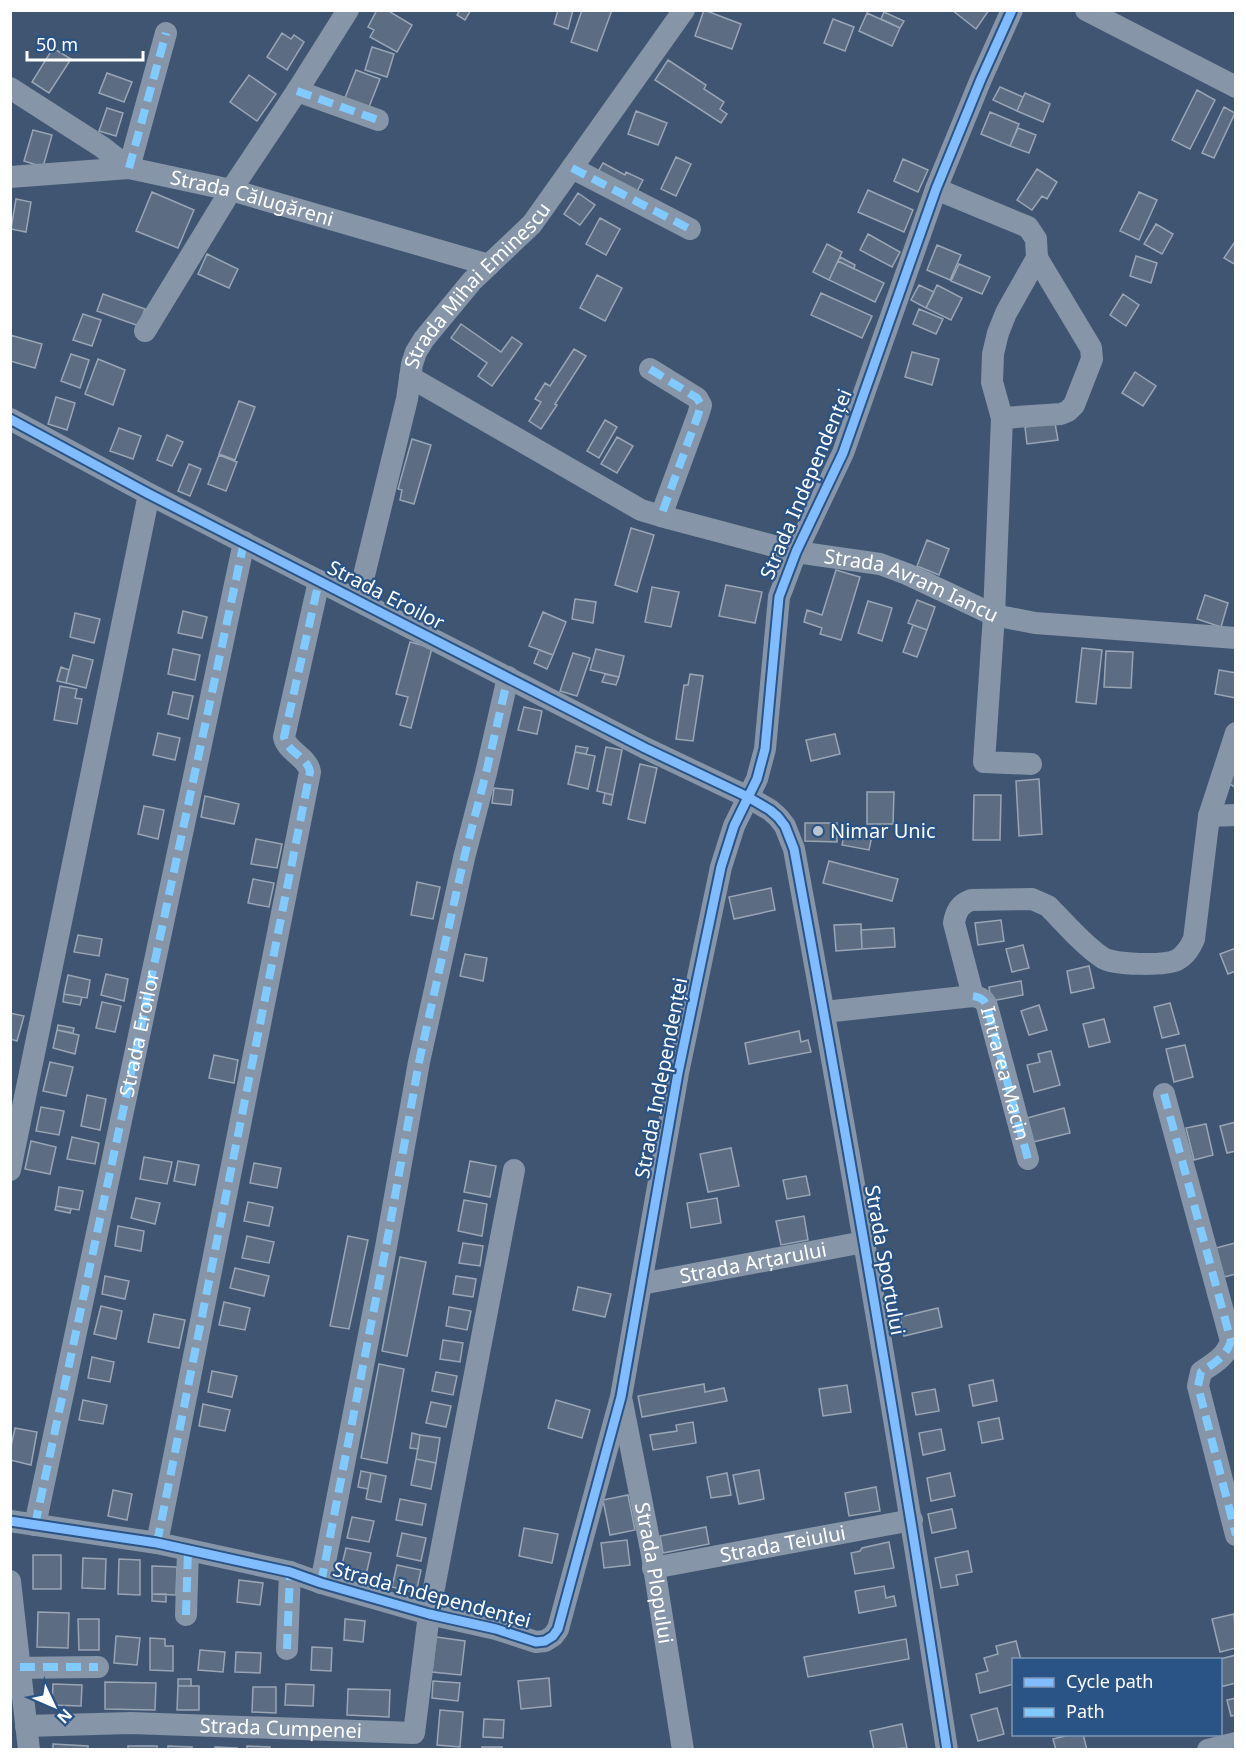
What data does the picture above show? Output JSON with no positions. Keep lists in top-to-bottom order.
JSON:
{
  "streets": {
    "street": [
      "Strada Călugăreni",
      "Strada Mihai Eminescu",
      "Strada Independenței",
      "Strada Avram Iancu",
      "Strada Eroilor",
      "Intrarea Macin",
      "Strada Sportului",
      "Strada Arțarului",
      "Strada Teiului",
      "Strada Plopului",
      "Strada Cumpenei"
    ]
  },
  "crossings": [
    ["Strada Călugăreni", "Strada Mihai Eminescu"],
    ["Strada Mihai Eminescu", "Strada Avram Iancu"],
    ["Strada Mihai Eminescu", "Strada Eroilor"],
    ["Strada Independenței", "Strada Avram Iancu"],
    ["Strada Independenței", "Strada Eroilor"],
    ["Strada Independenței", "Strada Sportului"],
    ["Strada Independenței", "Strada Arțarului"],
    ["Strada Independenței", "Strada Plopului"],
    ["Strada Independenței", "Strada Cumpenei"],
    ["Strada Eroilor", "Strada Sportului"],
    ["Strada Sportului", "Strada Arțarului"],
    ["Strada Sportului", "Strada Teiului"],
    ["Strada Teiului", "Strada Plopului"]
  ],
  "places": ["Nimar Unic"],
  "legend": ["Cycle path", "Path"],
  "scale_bar": "50 m",
  "north": "bottom right"
}
